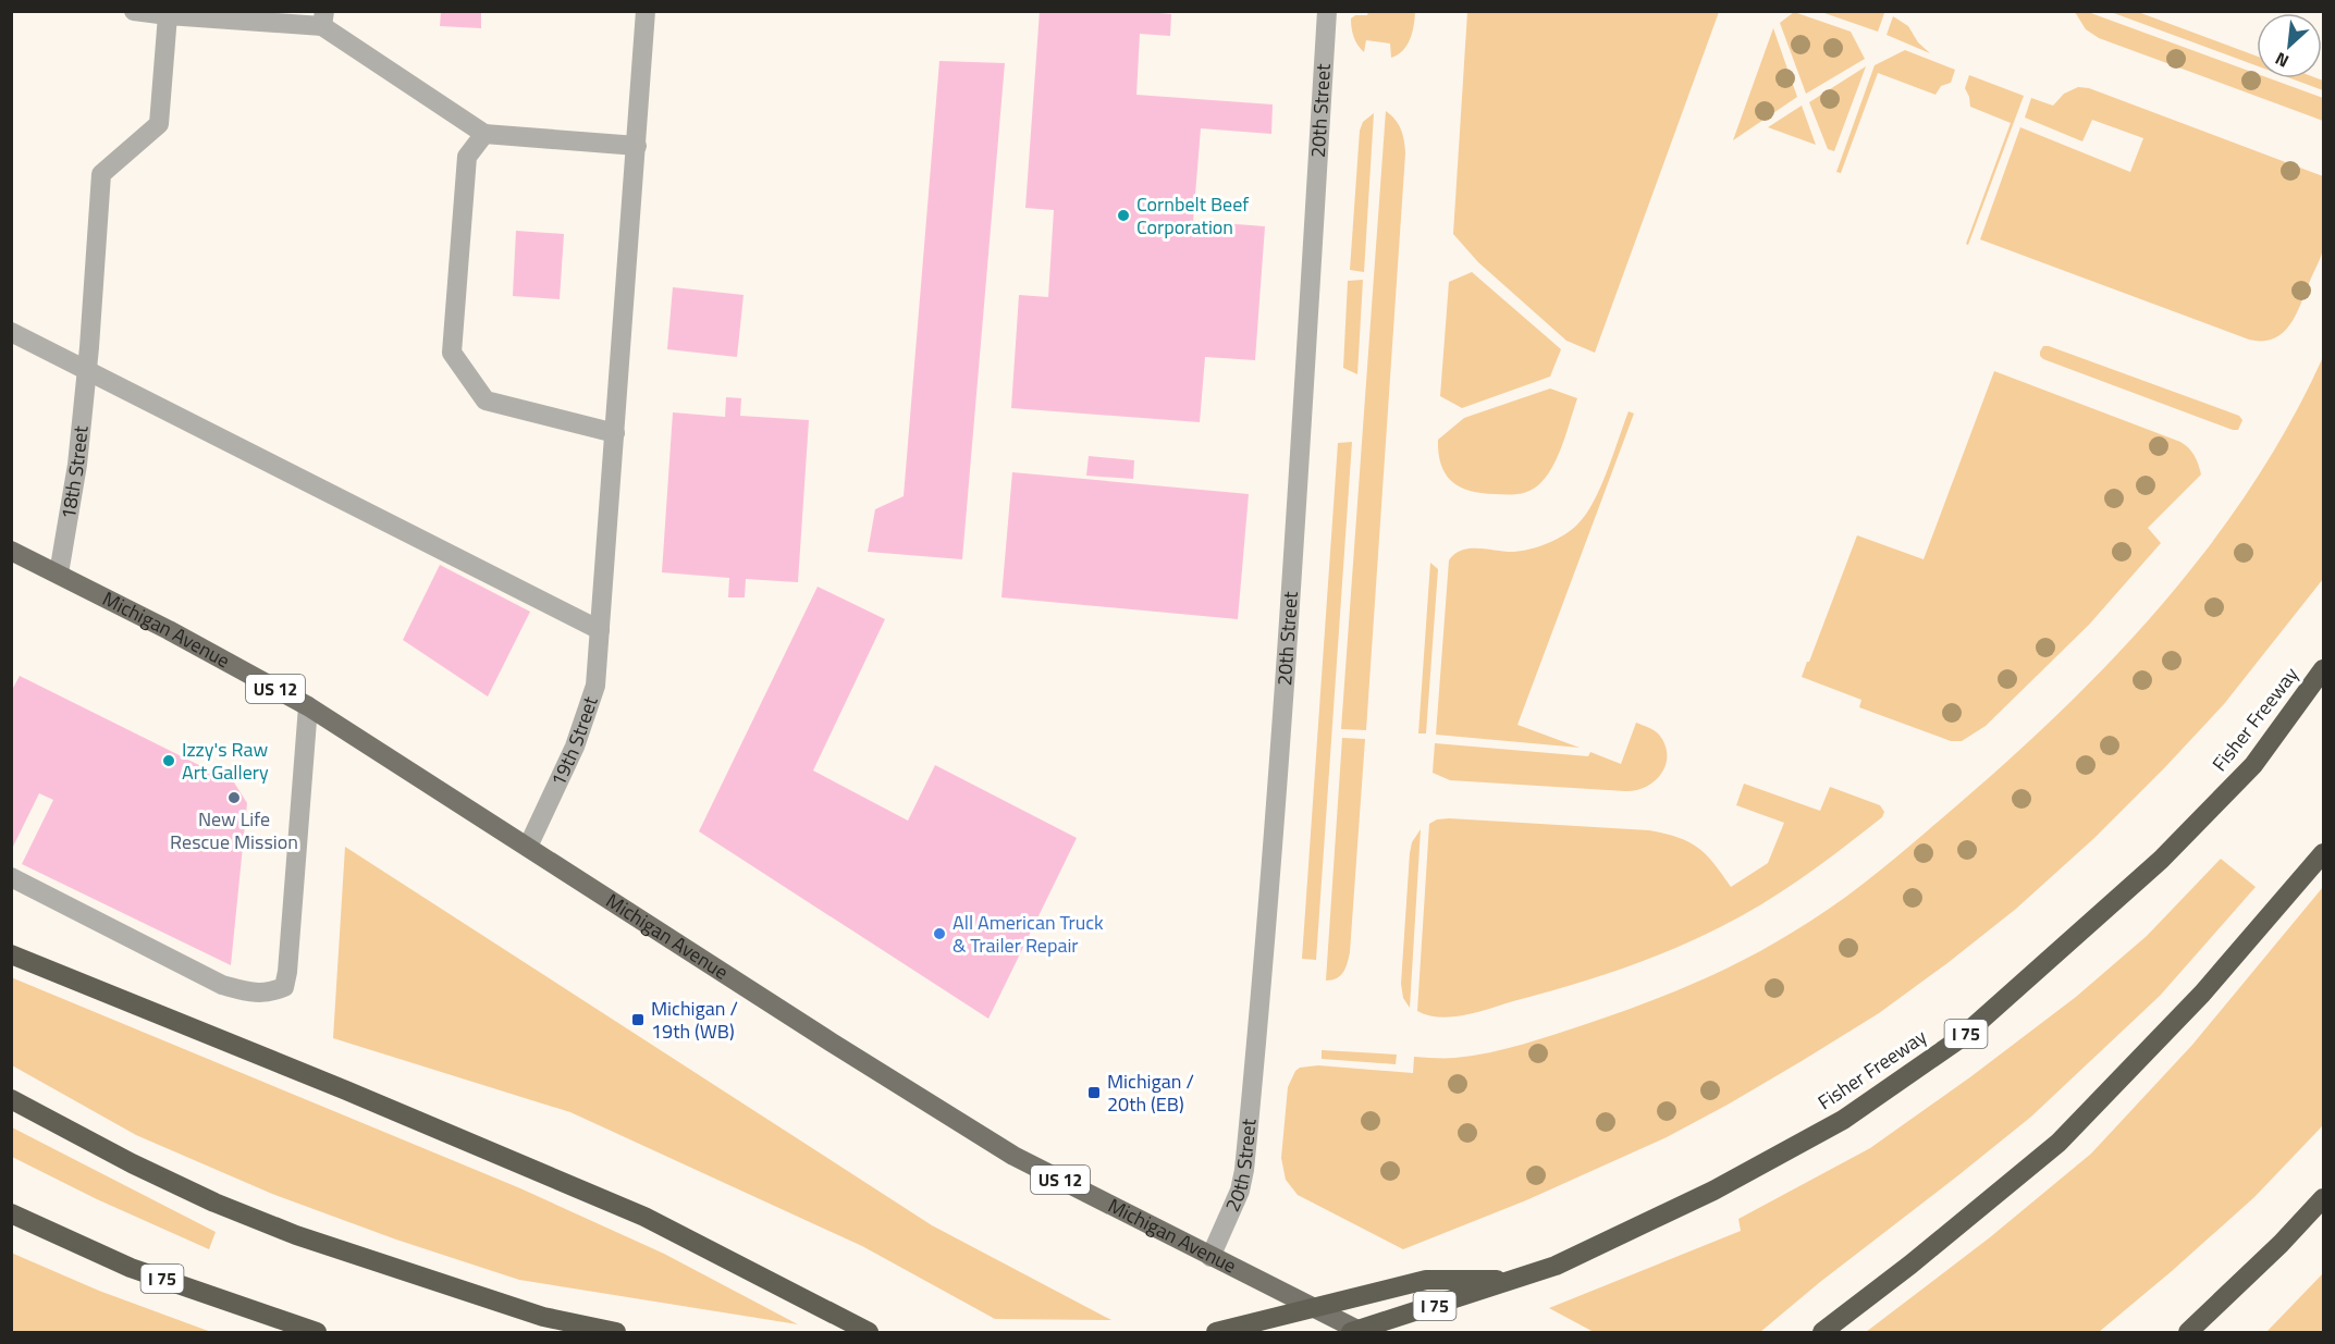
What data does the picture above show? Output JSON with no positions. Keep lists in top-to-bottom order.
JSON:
{
  "streets": {
    "highway": ["Fisher Freeway", "I 75"],
    "main road": ["Michigan Avenue", "US 12"],
    "street": ["20th Street", "18th Street", "19th Street"]
  },
  "crossings": [
    ["20th Street", "Michigan Avenue"],
    ["18th Street", "Michigan Avenue"],
    ["Michigan Avenue", "19th Street"],
    ["Fisher Freeway", "I 75"]
  ],
  "places": {
    "other": [
      "Cornbelt Beef Corporation",
      "Izzy's Raw Art Gallery",
      "New Life Rescue Mission",
      "All American Truck & Trailer Repair"
    ],
    "transit": ["Michigan / 19th (WB)", "Michigan / 20th (EB)"]
  },
  "north": "bottom left"
}
